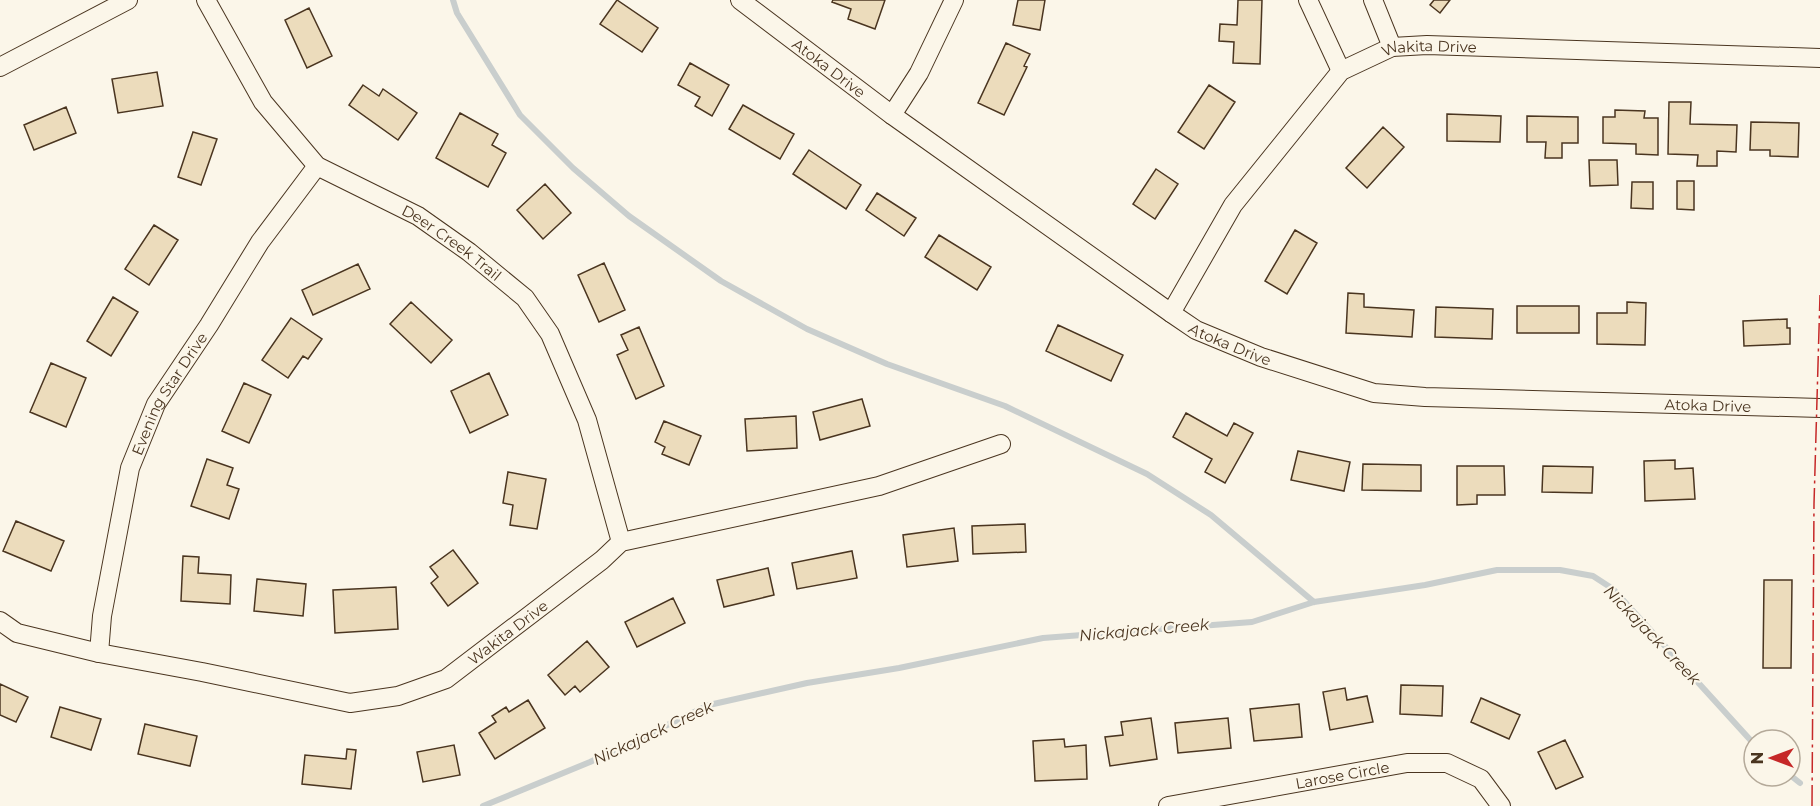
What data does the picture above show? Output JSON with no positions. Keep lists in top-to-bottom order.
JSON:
{
  "streets": {
    "street": [
      "Wakita Drive",
      "Atoka Drive",
      "Deer Creek Trail",
      "Evening Star Drive",
      "Larose Circle"
    ]
  },
  "crossings": [
    ["Wakita Drive", "Atoka Drive"],
    ["Wakita Drive", "Deer Creek Trail"],
    ["Wakita Drive", "Evening Star Drive"],
    ["Deer Creek Trail", "Evening Star Drive"]
  ],
  "water": ["Nickajack Creek"],
  "north": "left"
}
